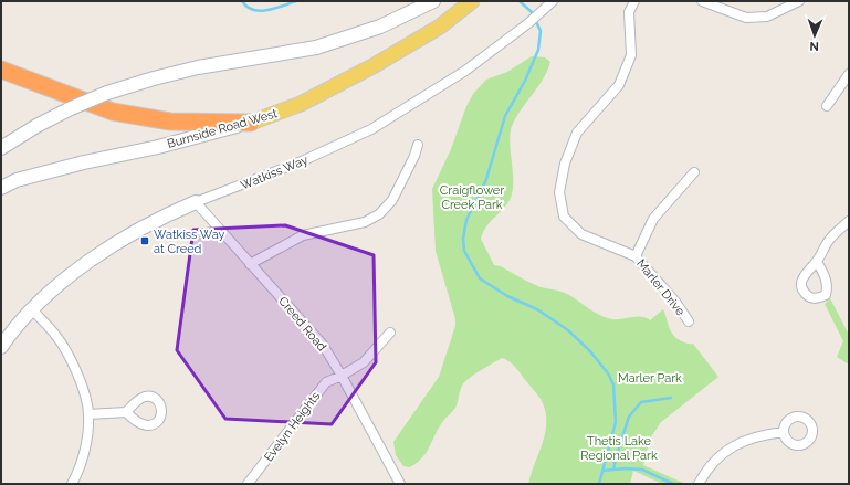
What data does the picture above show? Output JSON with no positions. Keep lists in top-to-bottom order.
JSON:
{
  "streets": {
    "main road": ["Burnside Road West"],
    "street": [
      "Watkiss Way",
      "Marler Drive",
      "Creed Road",
      "Evelyn Heights"
    ]
  },
  "crossings": [
    ["Watkiss Way", "Creed Road"],
    ["Creed Road", "Evelyn Heights"]
  ],
  "parks": ["Craigflower Creek Park", "Marler Park", "Thetis Lake Regional Park"],
  "places": {
    "transit": ["Watkiss Way at Creed"]
  },
  "north": "bottom"
}
